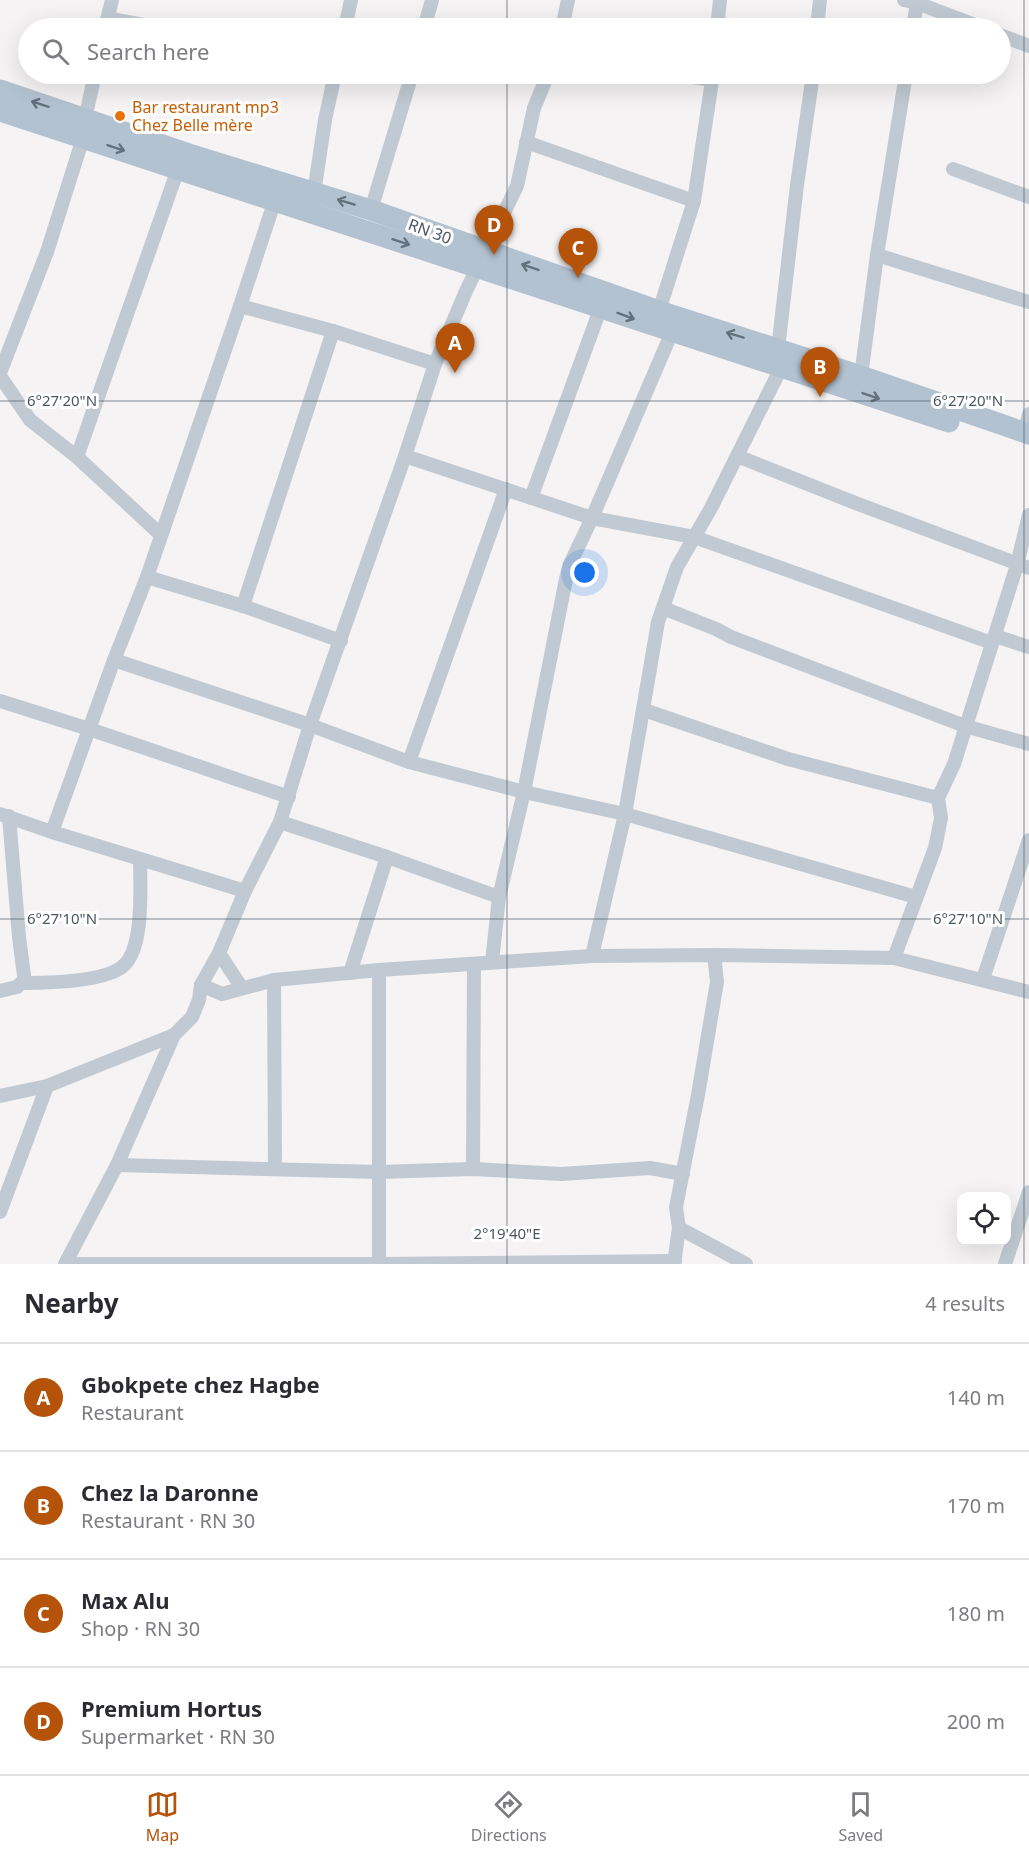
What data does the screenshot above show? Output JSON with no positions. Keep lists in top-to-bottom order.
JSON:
{
  "streets": {
    "main road": ["RN 30"]
  },
  "places": ["Bar restaurant mp3 Chez Belle mère"],
  "page": {
    "search": "Search here",
    "pins": [
      "D",
      "C",
      "A",
      "B"
    ],
    "heading": ["Nearby", "4 results"],
    "list": [
      {
        "mark": "A",
        "name": "Gbokpete chez Hagbe",
        "note": "Restaurant",
        "value": "140 m"
      },
      {
        "mark": "B",
        "name": "Chez la Daronne",
        "note": "Restaurant · RN 30",
        "value": "170 m"
      },
      {
        "mark": "C",
        "name": "Max Alu",
        "note": "Shop · RN 30",
        "value": "180 m"
      },
      {
        "mark": "D",
        "name": "Premium Hortus",
        "note": "Supermarket · RN 30",
        "value": "200 m"
      }
    ],
    "nav": ["Map", "Directions", "Saved"]
  },
  "coordinates": ["6°27'20\"N", "6°27'10\"N", "2°19'40\"E"]
}
